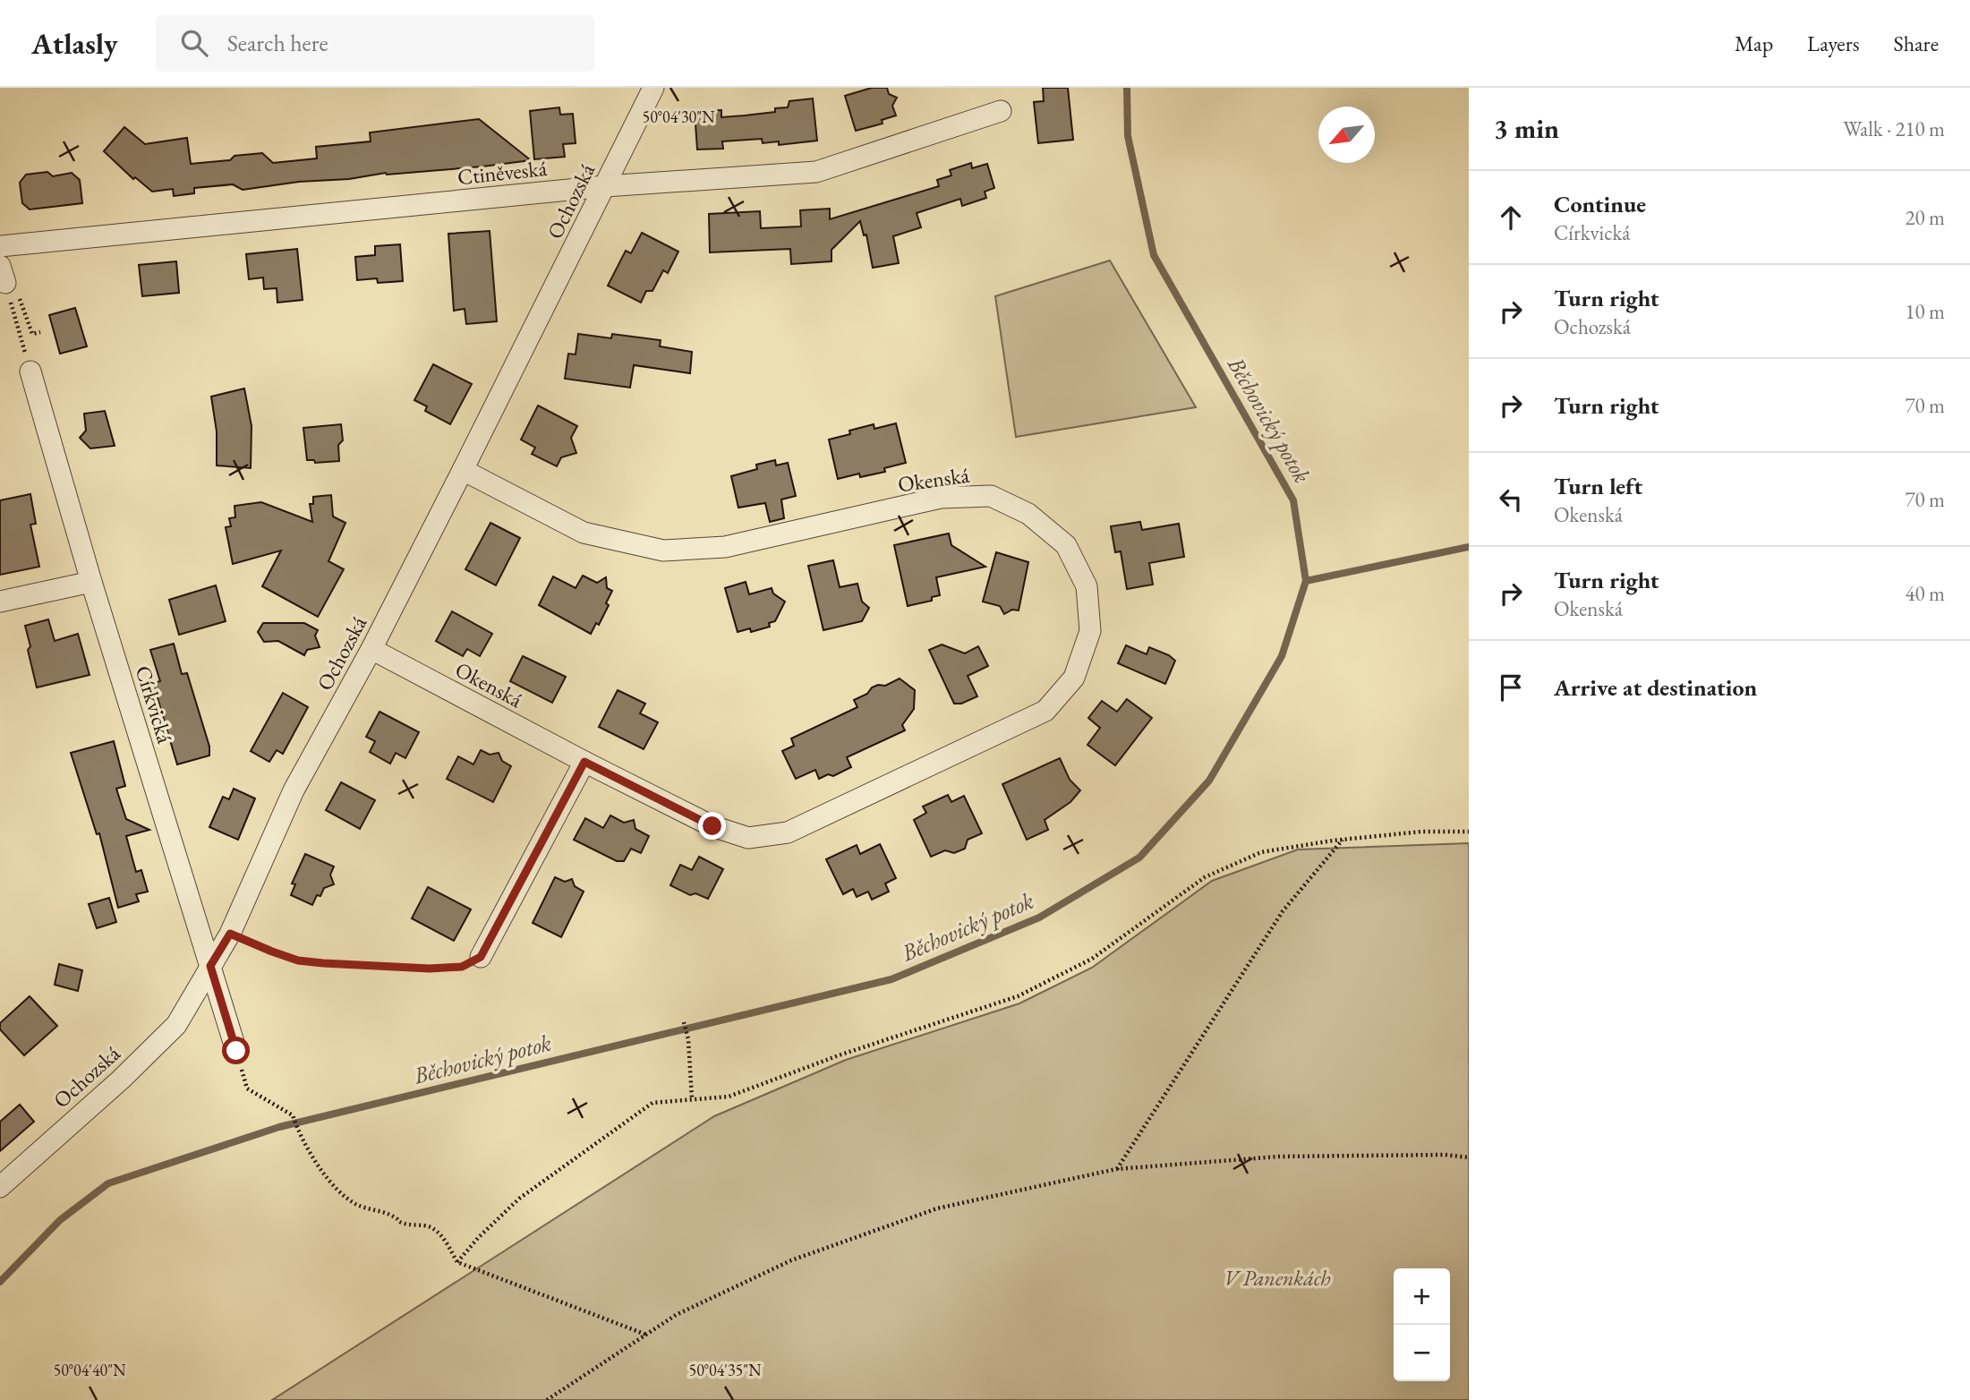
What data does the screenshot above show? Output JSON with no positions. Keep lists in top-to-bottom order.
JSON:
{
  "streets": {
    "street": [
      "Ctiněveská",
      "Ochozská",
      "Okenská",
      "Církvická"
    ]
  },
  "crossings": [
    ["Ctiněveská", "Ochozská"],
    ["Ochozská", "Okenská"],
    ["Ochozská", "Církvická"]
  ],
  "water": ["Běchovický potok"],
  "parks": ["V Panenkách"],
  "north": "bottom left",
  "page": {
    "header": "Atlasly",
    "search": "Search here",
    "nav": ["Map", "Layers", "Share"],
    "heading": ["3 min", "Walk · 210 m"],
    "list": [
      ["Continue", "Církvická", "20 m"],
      ["Turn right", "Ochozská", "10 m"],
      ["Turn right", "70 m"],
      ["Turn left", "Okenská", "70 m"],
      ["Turn right", "Okenská", "40 m"],
      "Arrive at destination"
    ],
    "map_buttons": ["+", "−"]
  },
  "coordinates": ["50°04'30\"N", "50°04'40\"N", "50°04'35\"N"]
}
